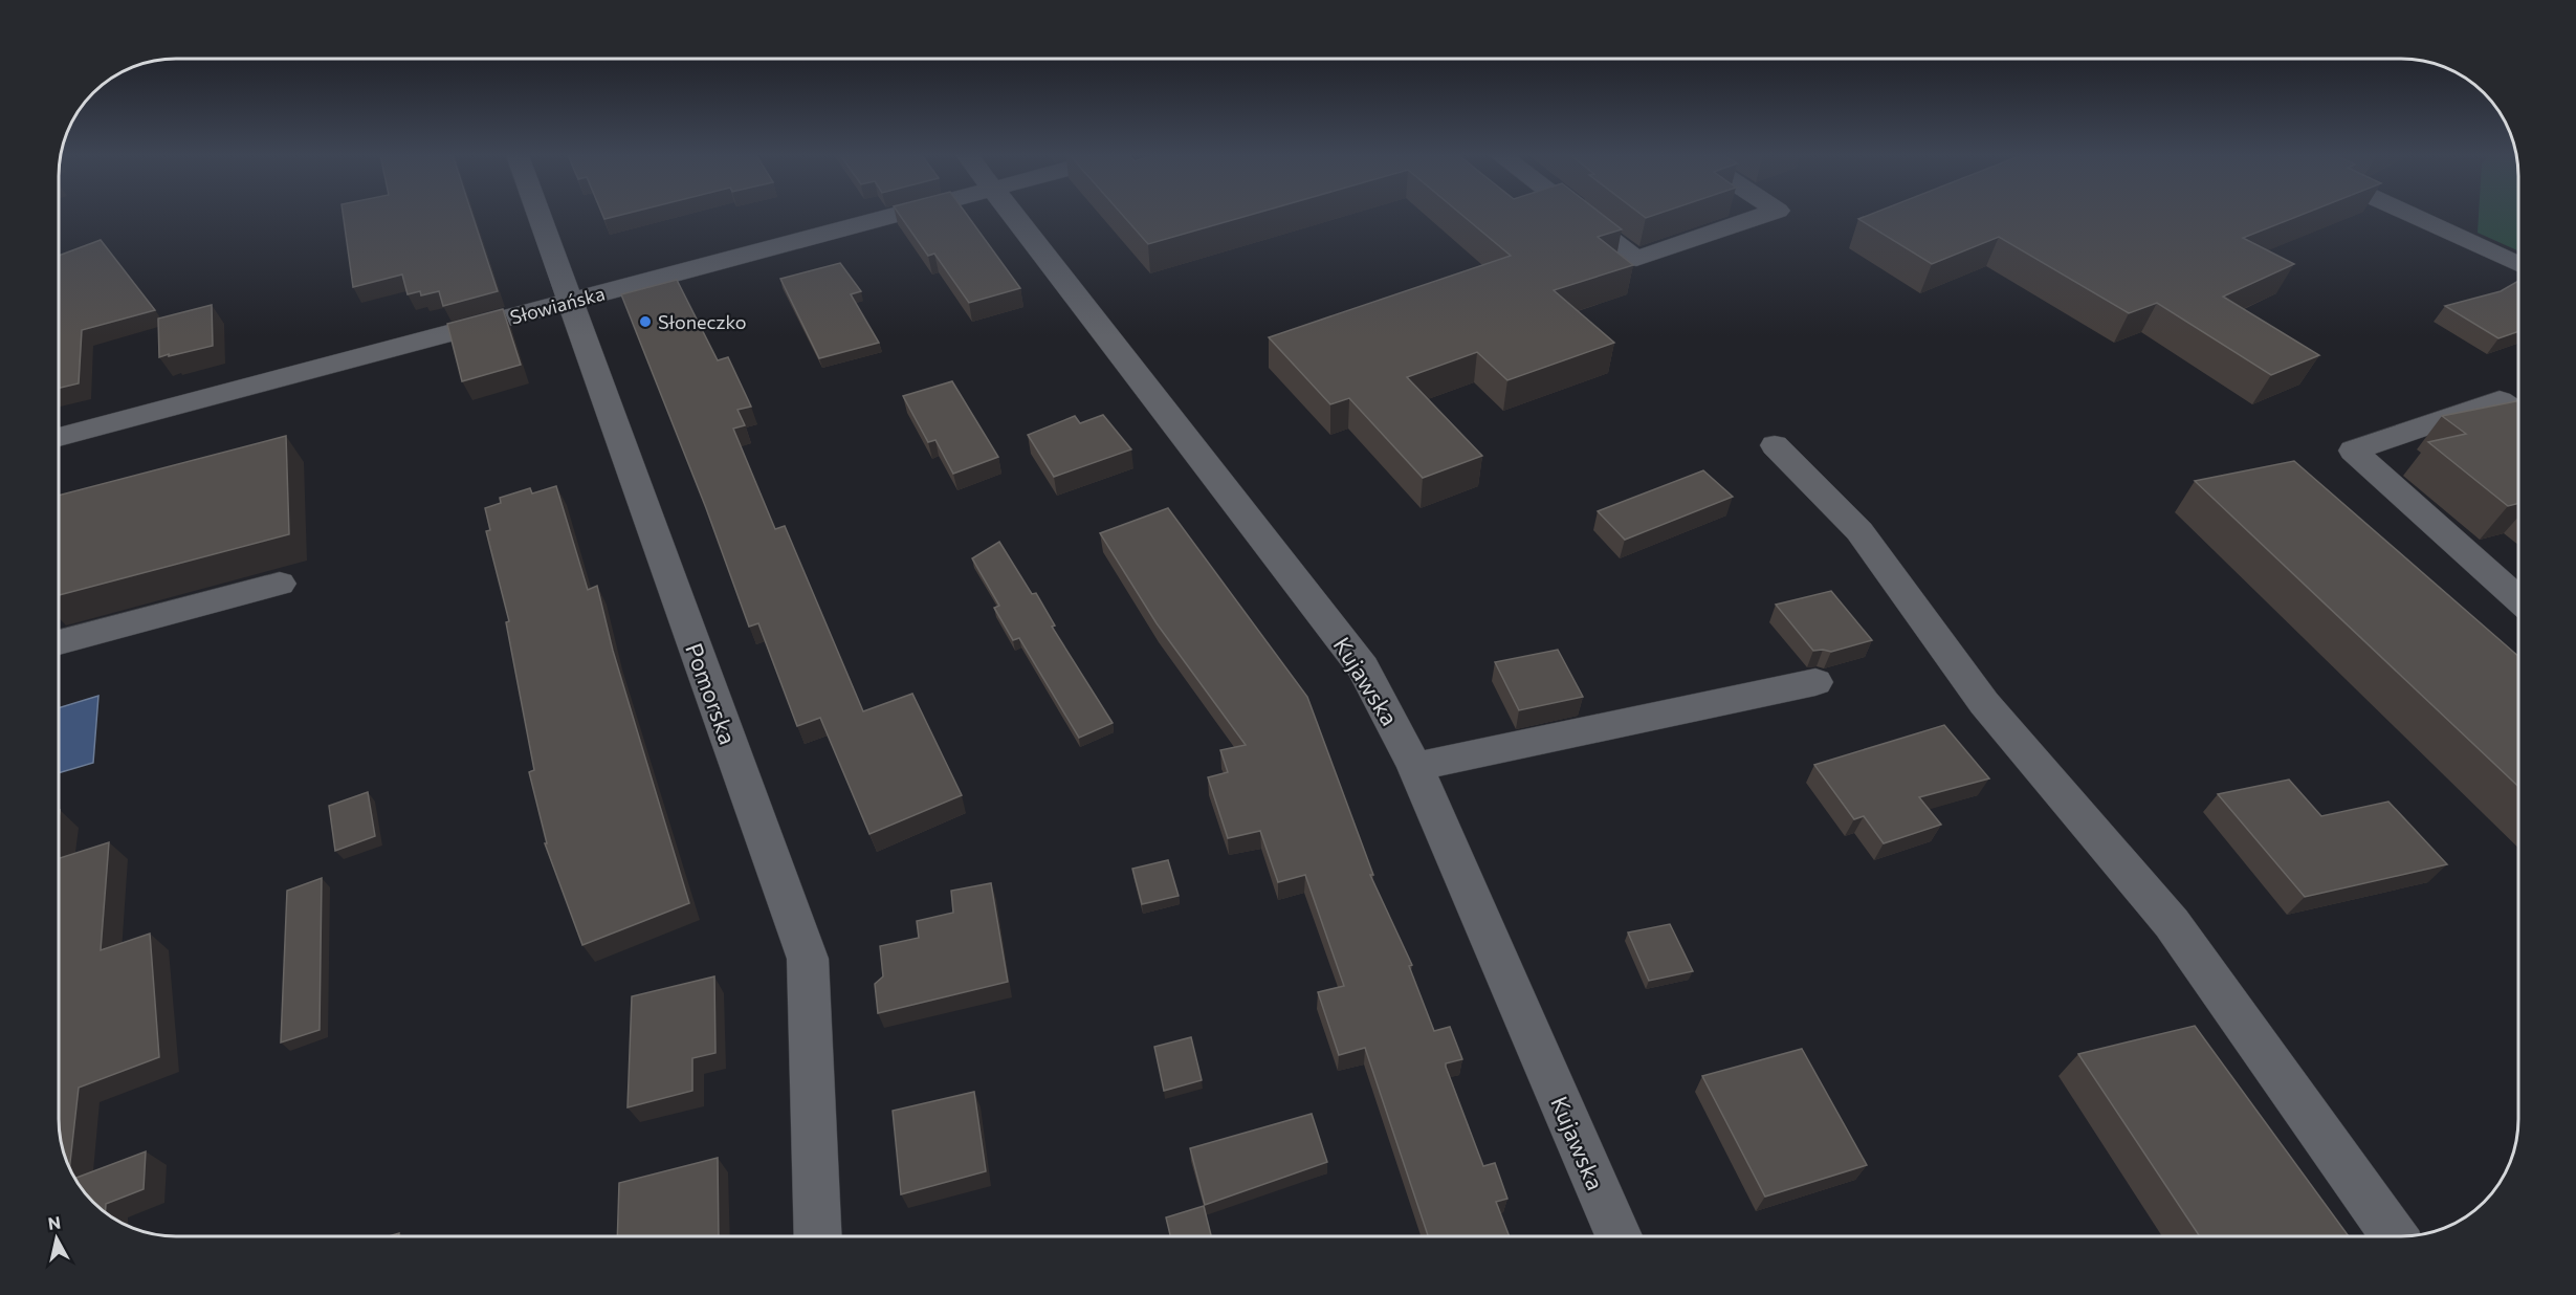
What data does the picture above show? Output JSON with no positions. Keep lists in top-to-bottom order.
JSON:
{
  "streets": {
    "street": ["Słowiańska", "Kujawska", "Pomorska"]
  },
  "crossings": [
    ["Słowiańska", "Pomorska"]
  ],
  "places": ["Słoneczko"],
  "north": "top"
}
